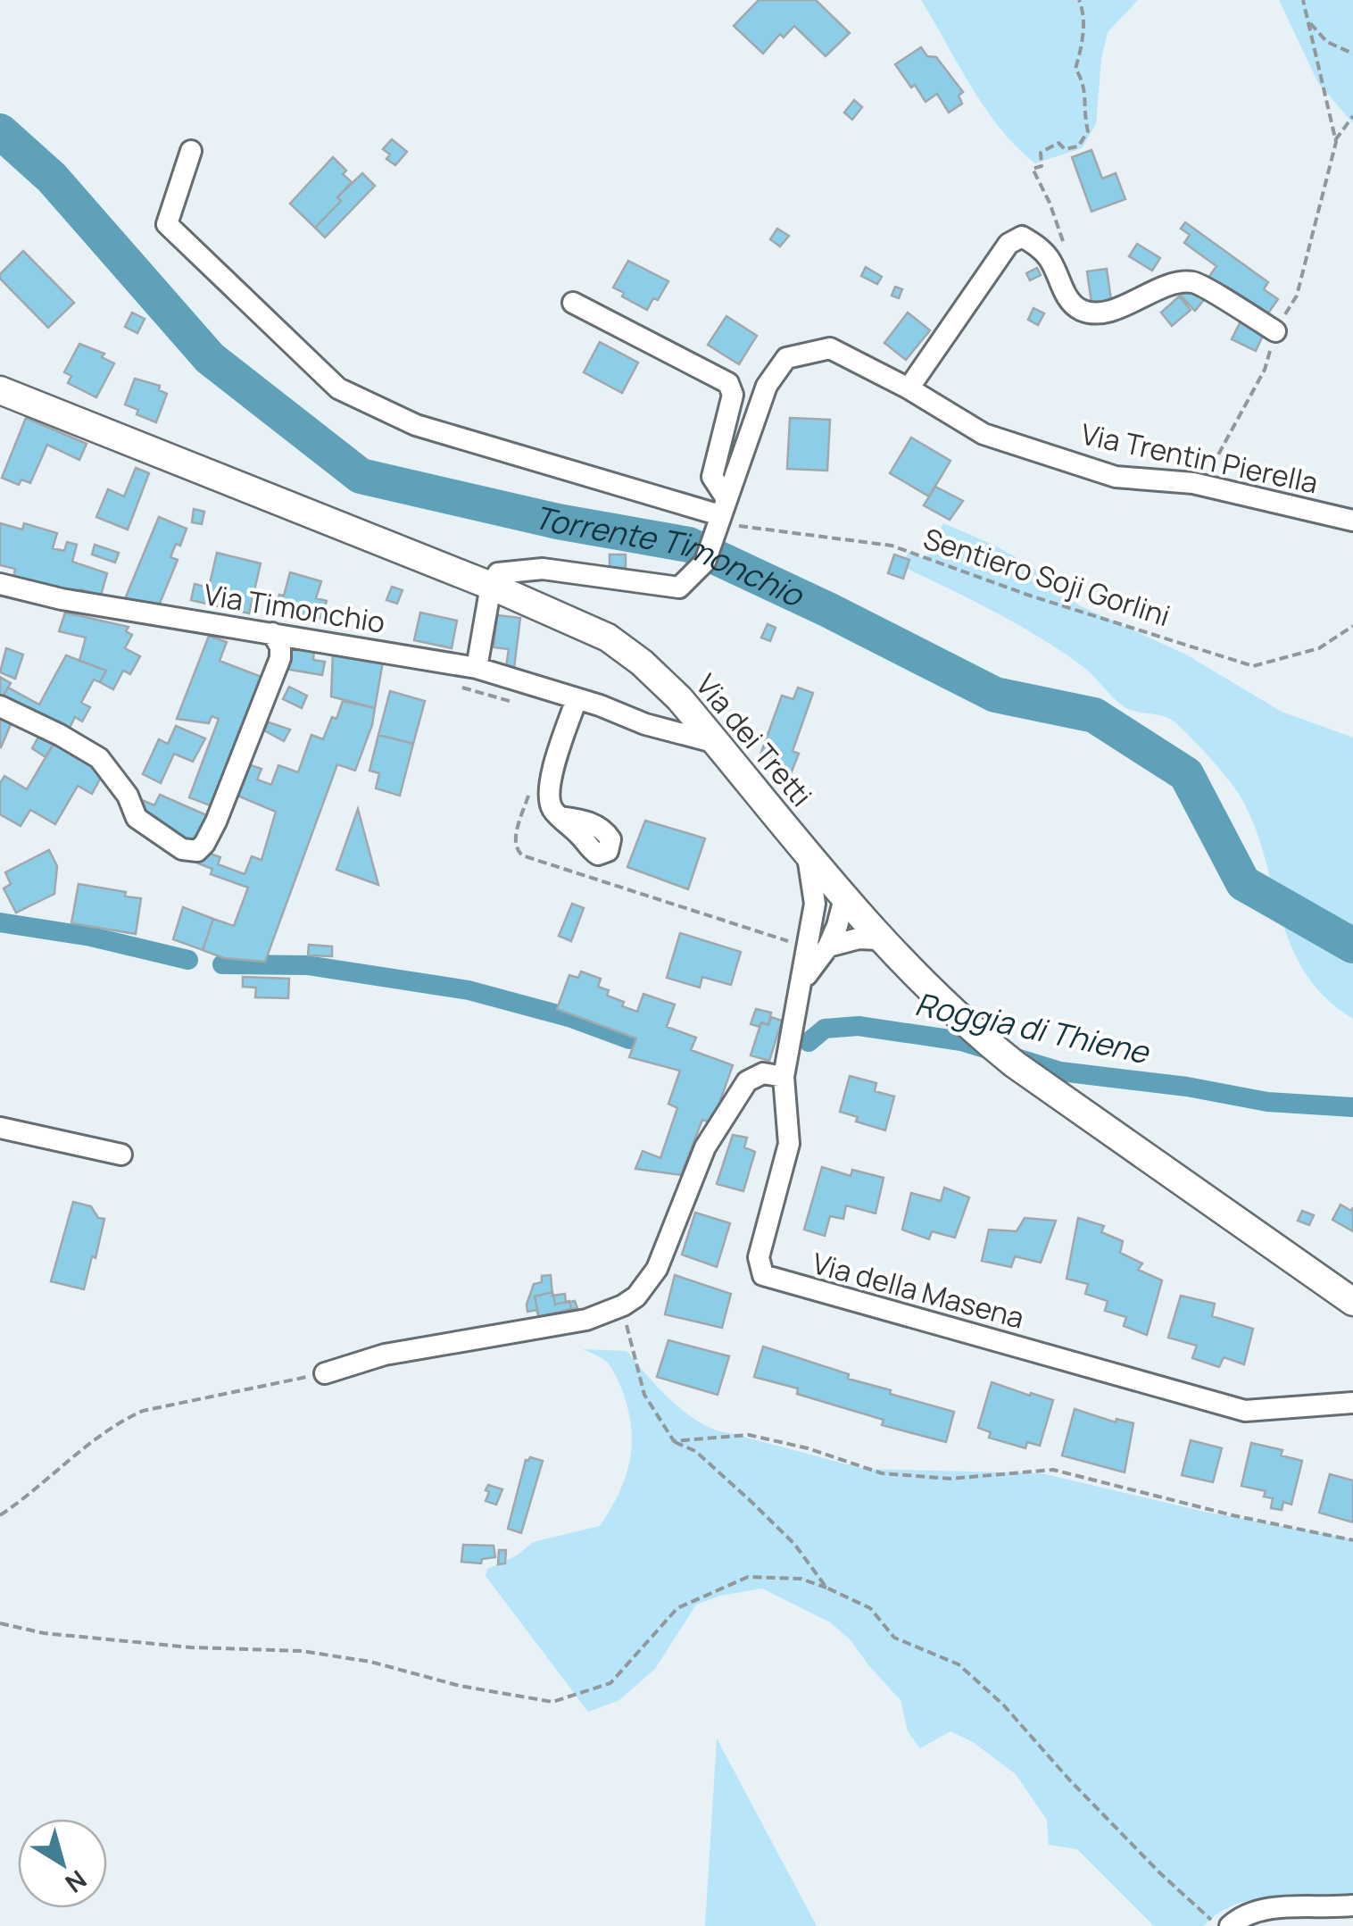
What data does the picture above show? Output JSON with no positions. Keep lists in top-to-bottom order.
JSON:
{
  "streets": {
    "street": [
      "Via Trentin Pierella",
      "Via Timonchio",
      "Via dei Tretti",
      "Via della Masena"
    ],
    "path": ["Sentiero Soji Gorlini"]
  },
  "crossings": [
    ["Via Trentin Pierella", "Sentiero Soji Gorlini"],
    ["Via Trentin Pierella", "Via dei Tretti"],
    ["Via Timonchio", "Via dei Tretti"],
    ["Via dei Tretti", "Via della Masena"]
  ],
  "water": ["Torrente Timonchio", "Roggia di Thiene"],
  "north": "bottom right"
}
